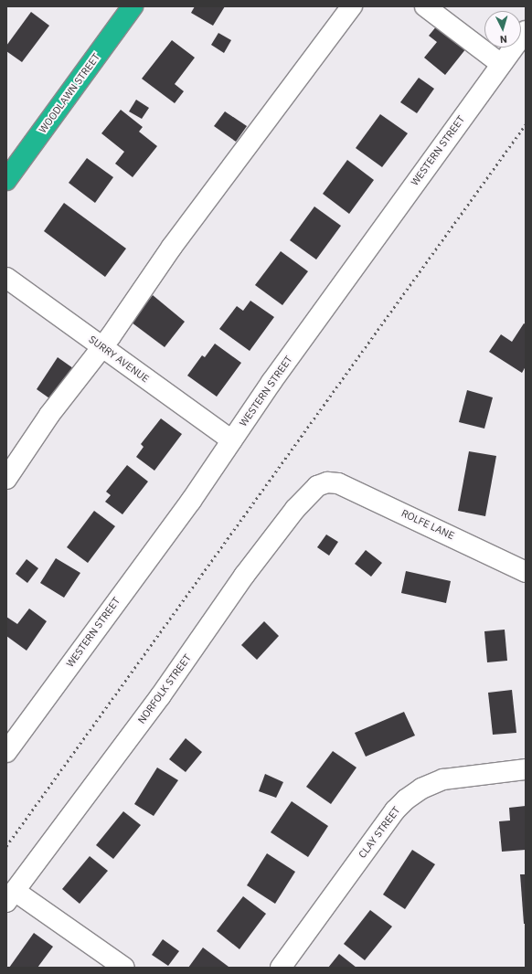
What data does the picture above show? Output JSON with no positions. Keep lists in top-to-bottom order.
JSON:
{
  "streets": {
    "highway": ["WOODLAWN STREET"],
    "street": [
      "WESTERN STREET",
      "SURRY AVENUE",
      "ROLFE LANE",
      "NORFOLK STREET",
      "CLAY STREET"
    ]
  },
  "crossings": [
    ["WESTERN STREET", "SURRY AVENUE"],
    ["ROLFE LANE", "NORFOLK STREET"]
  ],
  "north": "bottom"
}
